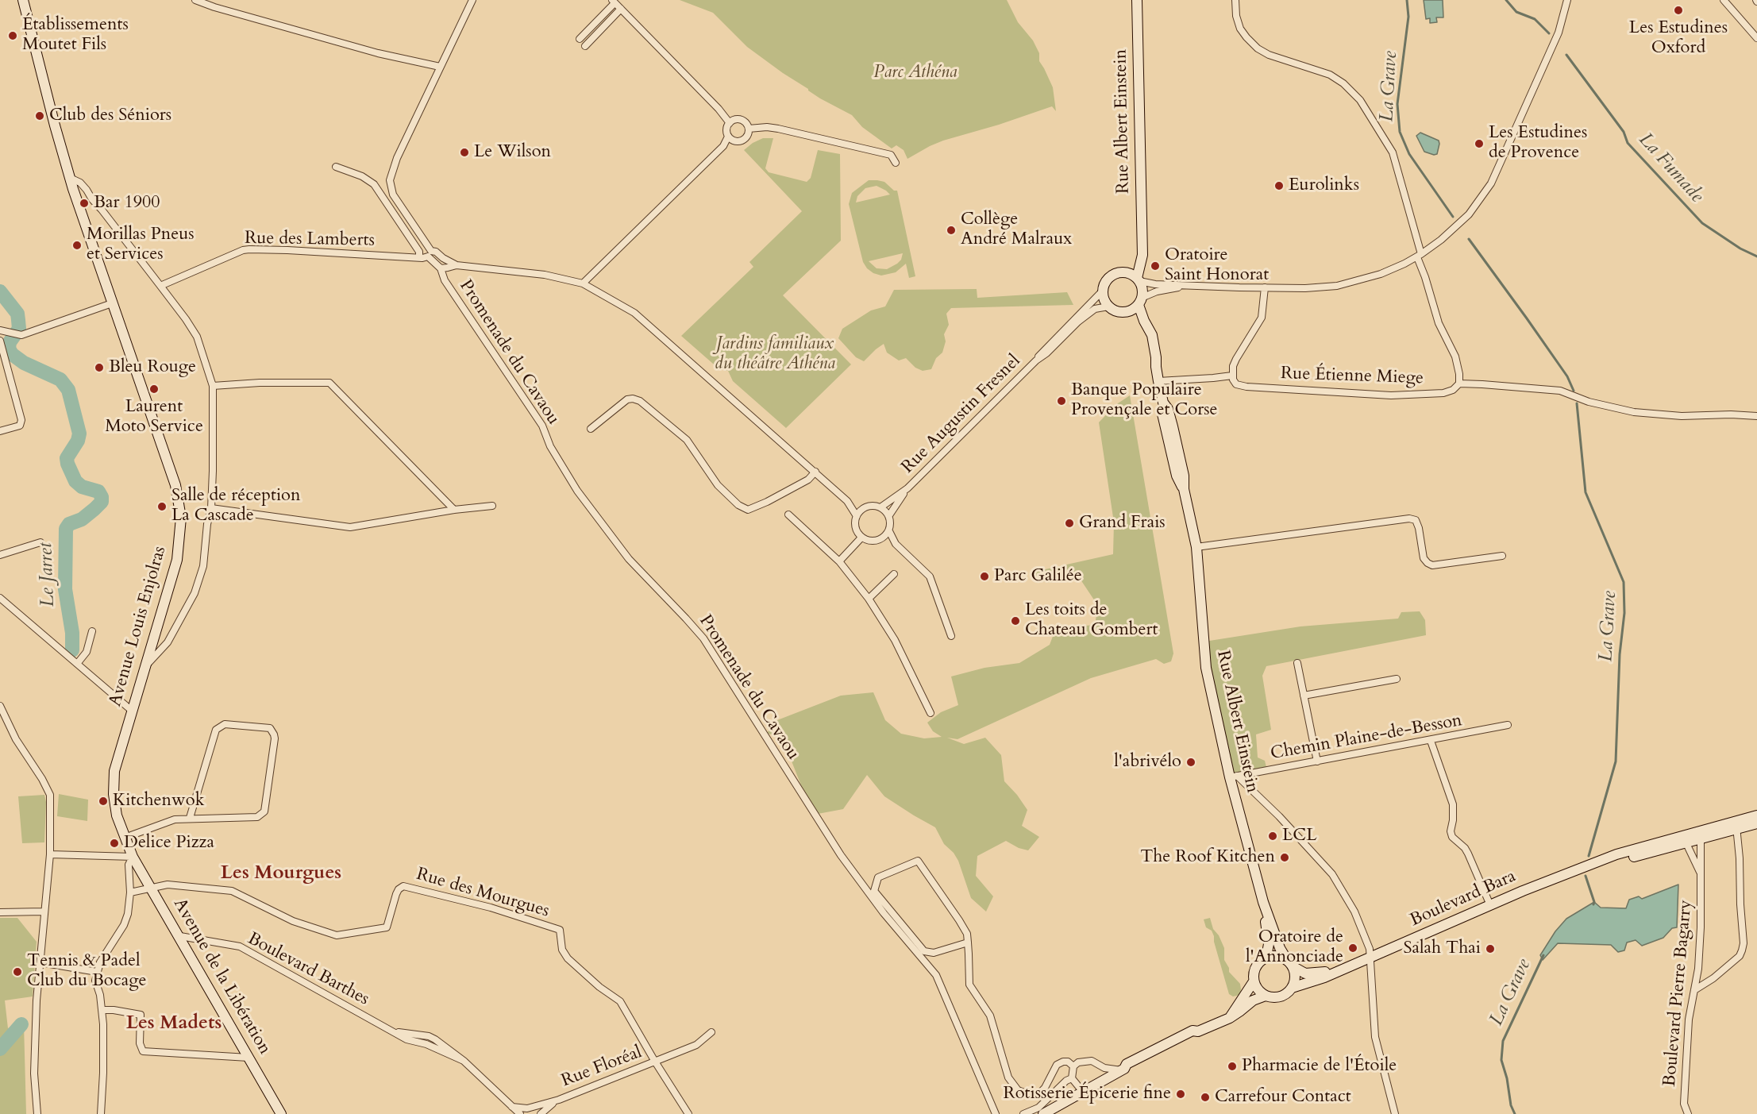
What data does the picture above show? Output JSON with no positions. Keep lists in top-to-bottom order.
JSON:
{
  "streets": {
    "street": [
      "Rue Albert Einstein",
      "Rue des Lamberts",
      "Promenade du Cavaou",
      "Rue Étienne Miege",
      "Rue Augustin Fresnel",
      "Avenue Louis Enjolras",
      "Chemin Plaine-de-Besson",
      "Rue des Mourgues",
      "Boulevard Bara",
      "Boulevard Barthes",
      "Avenue de la Libération",
      "Boulevard Pierre Bagarry",
      "Rue Floréal"
    ]
  },
  "crossings": [
    ["Rue Albert Einstein", "Rue Augustin Fresnel"],
    ["Rue Albert Einstein", "Chemin Plaine-de-Besson"],
    ["Rue Albert Einstein", "Boulevard Bara"],
    ["Avenue Louis Enjolras", "Avenue de la Libération"],
    ["Rue des Mourgues", "Avenue de la Libération"],
    ["Rue des Mourgues", "Rue Floréal"],
    ["Boulevard Bara", "Boulevard Pierre Bagarry"],
    ["Boulevard Barthes", "Avenue de la Libération"],
    ["Boulevard Barthes", "Rue Floréal"]
  ],
  "districts": ["Les Mourgues", "Les Madets"],
  "water": ["La Grave", "La Fumade", "Le Jarret"],
  "parks": ["Parc Athéna", "Jardins familiaux du théâtre Athéna"],
  "places": [
    "Les Estudines Oxford",
    "Établissements Moutet Fils",
    "Club des Séniors",
    "Les Estudines de Provence",
    "Le Wilson",
    "Eurolinks",
    "Bar 1900",
    "Collège André Malraux",
    "Morillas Pneus et Services",
    "Oratoire Saint Honorat",
    "Bleu Rouge",
    "Laurent Moto Service",
    "Banque Populaire Provençale et Corse",
    "Salle de réception La Cascade",
    "Grand Frais",
    "Parc Galilée",
    "Les toits de Chateau Gombert",
    "l'abrivélo",
    "Kitchenwok",
    "LCL",
    "Delice Pizza",
    "The Roof Kitchen",
    "Oratoire de l'Annonciade",
    "Salah Thai",
    "Tennis & Padel Club du Bocage",
    "Pharmacie de l'Étoile",
    "Rotisserie Épicerie fine",
    "Carrefour Contact"
  ]
}
